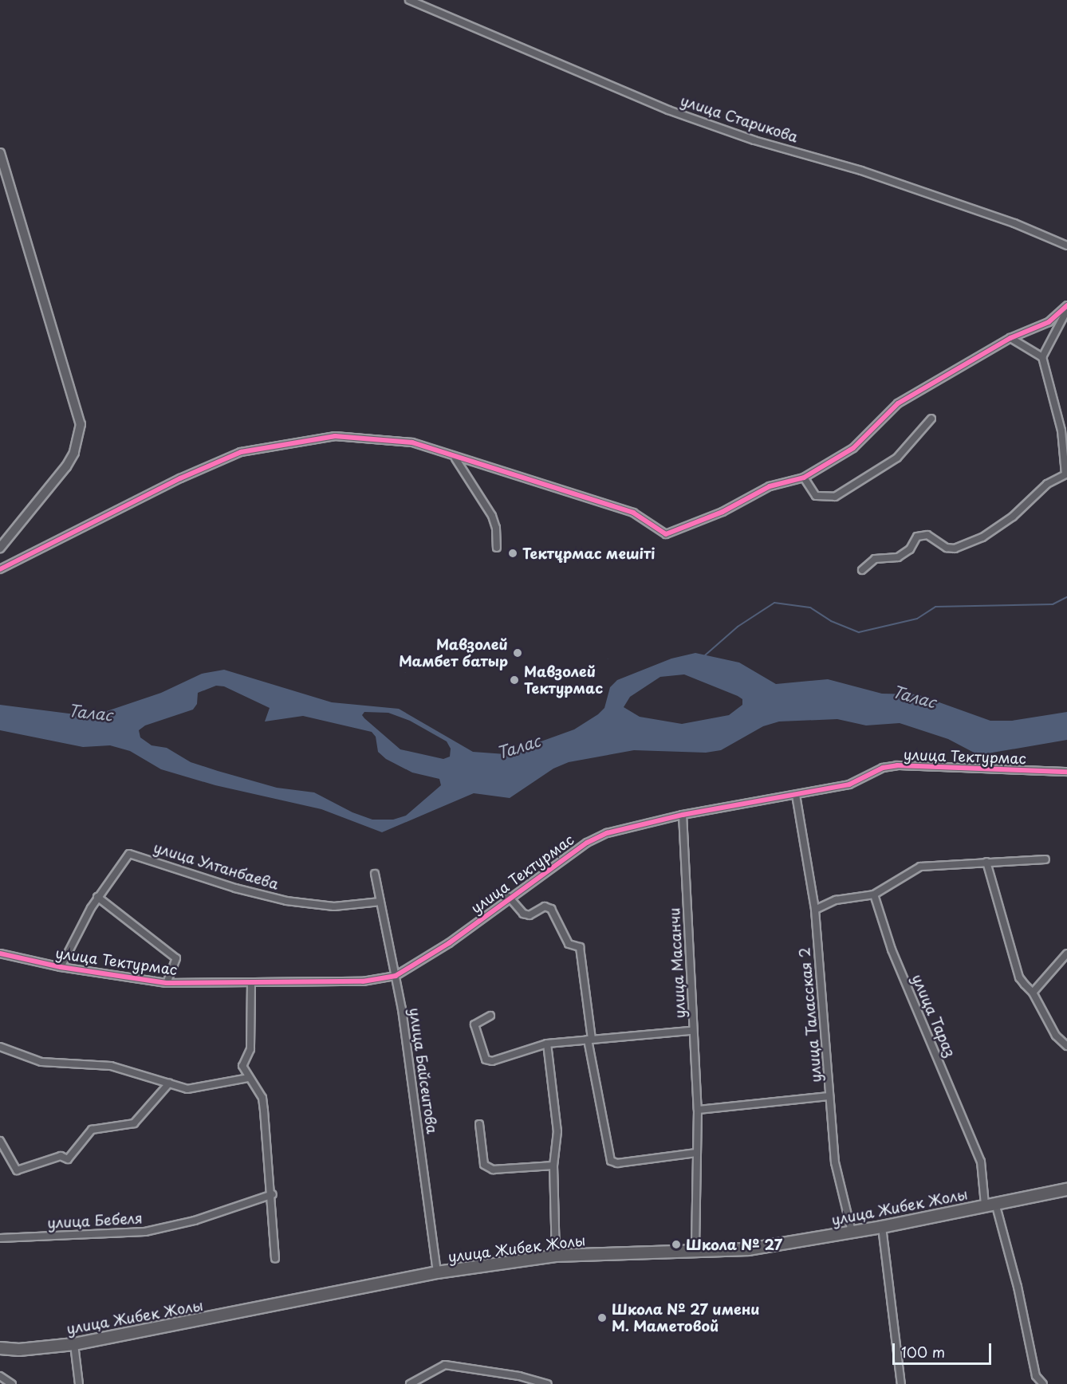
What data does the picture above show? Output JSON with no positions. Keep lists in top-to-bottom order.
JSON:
{
  "streets": {
    "main road": ["улица Жибек Жолы"],
    "street": [
      "улица Старикова",
      "улица Тектурмас",
      "улица Ултанбаева",
      "улица Масанчи",
      "улица Таласская 2",
      "улица Тараз",
      "улица Байсеитова",
      "улица Бебеля"
    ]
  },
  "crossings": [
    ["улица Тектурмас", "улица Ултанбаева"],
    ["улица Тектурмас", "улица Масанчи"],
    ["улица Тектурмас", "улица Таласская 2"],
    ["улица Тектурмас", "улица Байсеитова"],
    ["улица Ултанбаева", "улица Байсеитова"],
    ["улица Масанчи", "улица Жибек Жолы"],
    ["улица Таласская 2", "улица Жибек Жолы"],
    ["улица Тараз", "улица Жибек Жолы"],
    ["улица Байсеитова", "улица Жибек Жолы"]
  ],
  "water": ["Талас"],
  "places": [
    "Тектұрмас мешіті",
    "Мавзолей Мамбет батыр",
    "Мавзолей Тектурмас",
    "Школа № 27",
    "Школа № 27 имени М. Маметовой"
  ],
  "scale_bar": "100 m"
}
